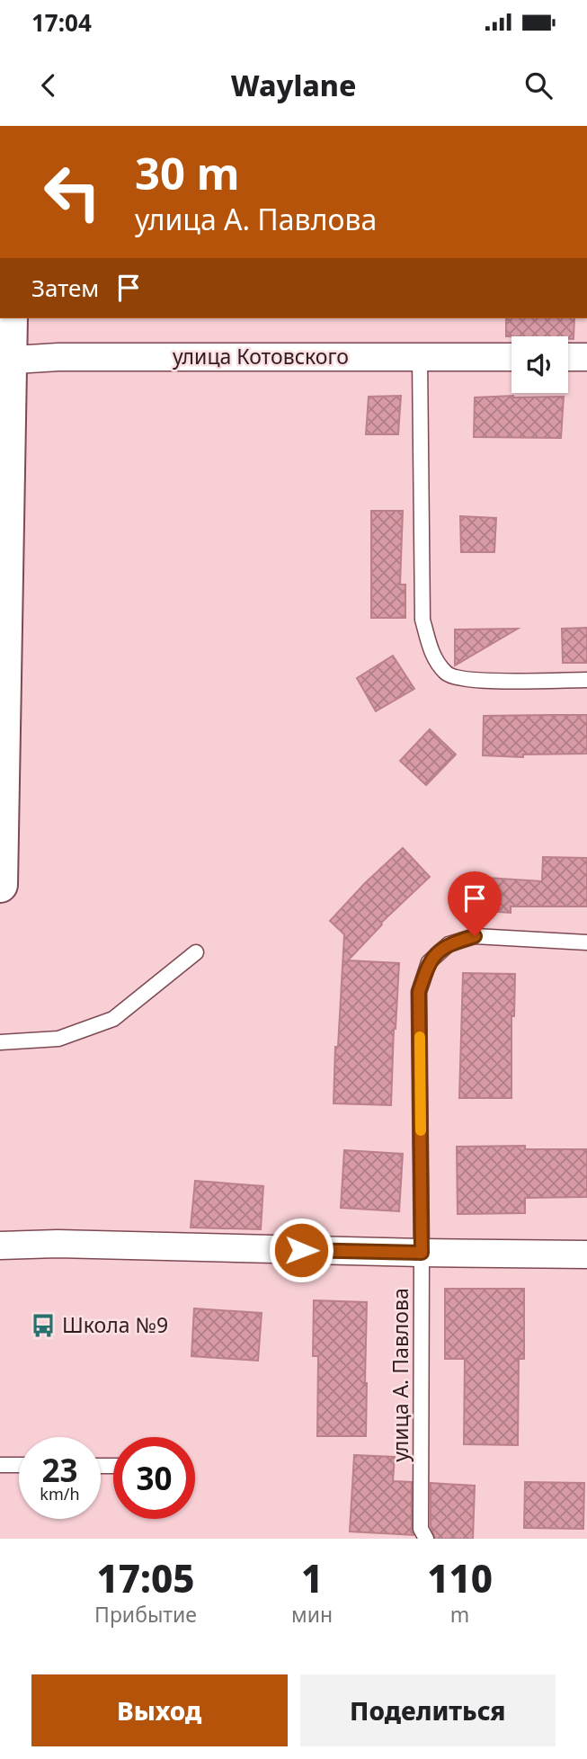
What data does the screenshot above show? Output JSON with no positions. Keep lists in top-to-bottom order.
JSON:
{
  "streets": {
    "street": ["улица Котовского"],
    "lane": ["улица А. Павлова"]
  },
  "places": {
    "bus stop": ["Школа №9"]
  },
  "page": {
    "status": "17:04",
    "header": "Waylane",
    "turn": ["30 m", "улица А. Павлова"],
    "then": "Затем",
    "speed": "23 km/h",
    "limit": "30",
    "eta": [
      "17:05",
      "Прибытие",
      "1",
      "мин",
      "110",
      "m"
    ],
    "buttons": ["Выход", "Поделиться"]
  }
}
